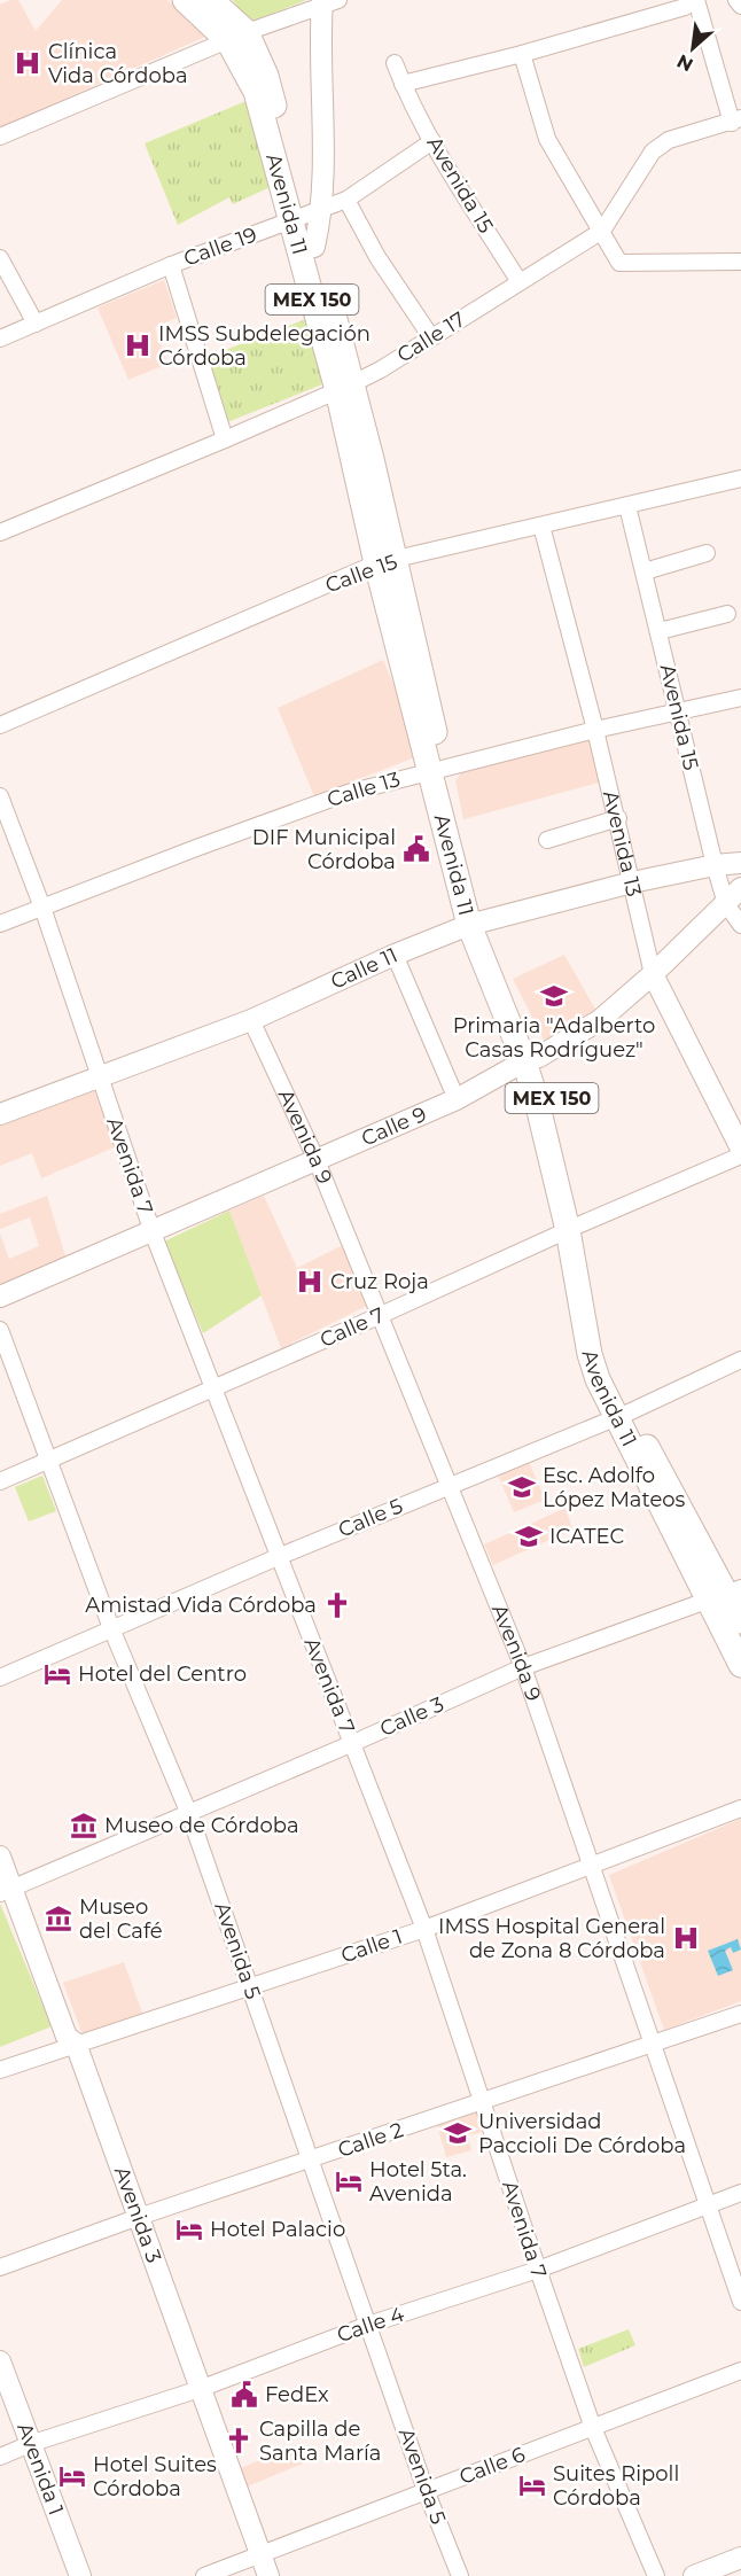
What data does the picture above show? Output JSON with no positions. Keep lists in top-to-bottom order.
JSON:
{
  "streets": {
    "main road": [
      "Avenida 11",
      "MEX 150",
      "Avenida 13",
      "Calle 11",
      "Calle 9",
      "Avenida 3",
      "Avenida 1"
    ],
    "street": [
      "Avenida 15",
      "Calle 19",
      "Calle 17",
      "Calle 15",
      "Calle 13",
      "Avenida 9",
      "Avenida 7",
      "Calle 7",
      "Calle 5",
      "Calle 3",
      "Calle 1",
      "Avenida 5",
      "Calle 2",
      "Calle 4",
      "Calle 6"
    ]
  },
  "crossings": [
    ["Avenida 15", "Calle 19"],
    ["Avenida 15", "Calle 17"],
    ["Avenida 15", "Calle 15"],
    ["Avenida 15", "Calle 13"],
    ["Avenida 15", "Calle 11"],
    ["Avenida 15", "Calle 9"],
    ["Avenida 11", "Calle 19"],
    ["Avenida 11", "MEX 150"],
    ["Avenida 11", "Calle 17"],
    ["Avenida 11", "Calle 15"],
    ["Avenida 11", "Calle 13"],
    ["Avenida 11", "Calle 11"],
    ["Avenida 11", "Calle 9"],
    ["Avenida 11", "Calle 7"],
    ["Avenida 11", "Calle 5"],
    ["Avenida 11", "Calle 3"],
    ["Calle 19", "MEX 150"],
    ["Calle 15", "Avenida 13"],
    ["Calle 13", "Avenida 13"],
    ["Calle 13", "Avenida 7"],
    ["Avenida 13", "Calle 11"],
    ["Avenida 13", "Calle 9"],
    ["Calle 11", "Avenida 9"],
    ["Calle 11", "Avenida 7"],
    ["Calle 9", "Avenida 9"],
    ["Calle 9", "Avenida 7"],
    ["Avenida 9", "Calle 7"],
    ["Avenida 9", "Calle 5"],
    ["Avenida 9", "Calle 3"],
    ["Avenida 9", "Calle 1"],
    ["Avenida 9", "Calle 2"],
    ["Avenida 9", "Calle 4"],
    ["Avenida 7", "Calle 7"],
    ["Avenida 7", "Calle 5"],
    ["Avenida 7", "Calle 3"],
    ["Avenida 7", "Calle 1"],
    ["Avenida 7", "Calle 2"],
    ["Avenida 7", "Calle 4"],
    ["Avenida 7", "Calle 6"],
    ["Calle 7", "Avenida 5"],
    ["Calle 5", "Avenida 5"],
    ["Calle 3", "Avenida 5"],
    ["Calle 3", "Avenida 3"],
    ["Calle 1", "Avenida 5"],
    ["Calle 1", "Avenida 3"],
    ["Avenida 5", "Calle 2"],
    ["Avenida 5", "Calle 4"],
    ["Avenida 5", "Calle 6"],
    ["Calle 2", "Avenida 3"],
    ["Avenida 3", "Calle 4"],
    ["Avenida 3", "Calle 6"],
    ["Calle 4", "Avenida 1"]
  ],
  "places": {
    "hospital": [
      "Clínica Vida Córdoba",
      "IMSS Subdelegación Córdoba",
      "Cruz Roja",
      "IMSS Hospital General de Zona 8 Córdoba"
    ],
    "public building": ["DIF Municipal Córdoba", "FedEx"],
    "school or university": [
      "Primaria \"Adalberto Casas Rodríguez\"",
      "Esc. Adolfo López Mateos",
      "ICATEC",
      "Universidad Paccioli De Córdoba"
    ],
    "church": ["Amistad Vida Córdoba", "Capilla de Santa María"],
    "hotel": [
      "Hotel del Centro",
      "Hotel 5ta. Avenida",
      "Hotel Palacio",
      "Hotel Suites Córdoba",
      "Suites Ripoll Córdoba"
    ],
    "museum": ["Museo de Córdoba", "Museo del Café"]
  },
  "north": "bottom left"
}
